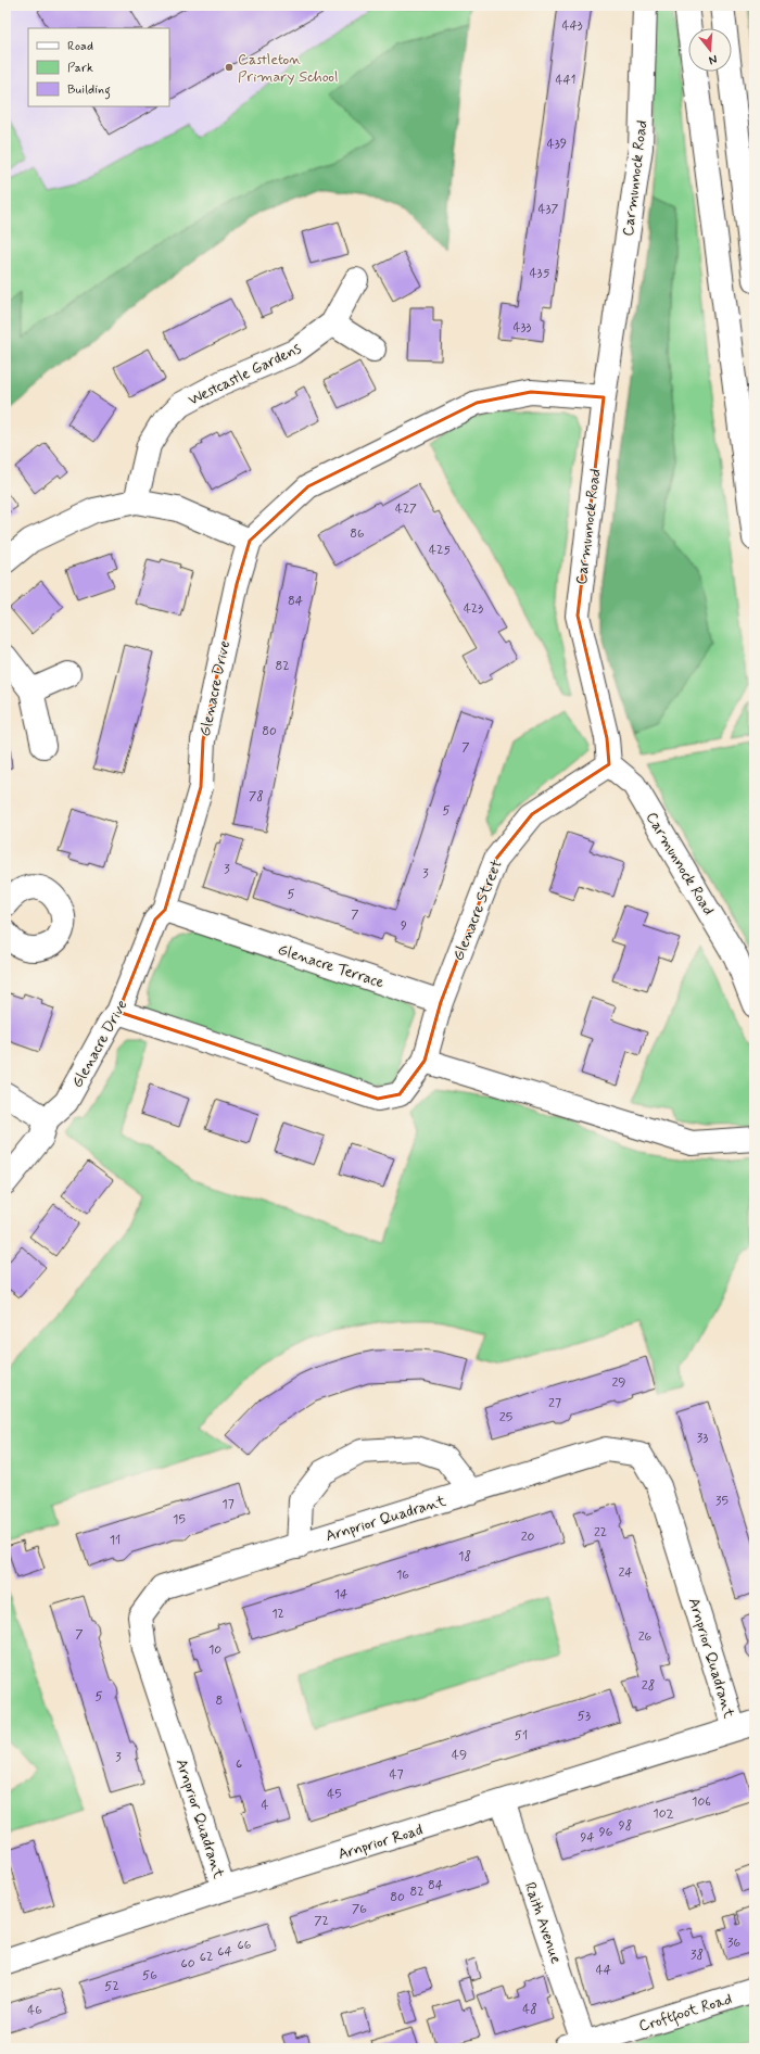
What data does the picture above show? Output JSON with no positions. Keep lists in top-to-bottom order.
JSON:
{
  "streets": {
    "street": [
      "Carmunnock Road",
      "Westcastle Gardens",
      "Glenacre Drive",
      "Glenacre Street",
      "Glenacre Terrace",
      "Arnprior Quadrant",
      "Arnprior Road",
      "Raith Avenue",
      "Croftfoot Road"
    ]
  },
  "crossings": [
    ["Carmunnock Road", "Glenacre Street"],
    ["Glenacre Drive", "Glenacre Terrace"],
    ["Glenacre Street", "Glenacre Terrace"],
    ["Arnprior Quadrant", "Arnprior Road"],
    ["Arnprior Road", "Raith Avenue"],
    ["Raith Avenue", "Croftfoot Road"]
  ],
  "places": ["Castleton Primary School"],
  "house_numbers": [
    "443",
    "441",
    "439",
    "437",
    "435",
    "433",
    "427",
    "86",
    "425",
    "84",
    "423",
    "82",
    "80",
    "7",
    "78",
    "5",
    "3",
    "3",
    "5",
    "7",
    "9",
    "29",
    "27",
    "25",
    "33",
    "35",
    "17",
    "15",
    "22",
    "20",
    "11",
    "18",
    "24",
    "16",
    "14",
    "12",
    "7",
    "26",
    "10",
    "28",
    "5",
    "8",
    "53",
    "51",
    "49",
    "3",
    "6",
    "47",
    "45",
    "106",
    "4",
    "102",
    "98",
    "96",
    "94",
    "84",
    "82",
    "80",
    "76",
    "72",
    "36",
    "66",
    "64",
    "38",
    "62",
    "60",
    "44",
    "56",
    "52",
    "48",
    "46"
  ],
  "legend": ["Road", "Park", "Building"],
  "north": "bottom"
}
